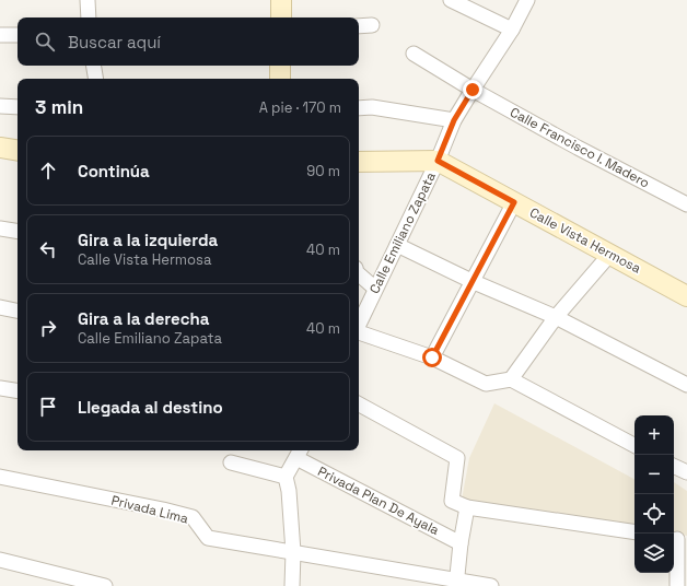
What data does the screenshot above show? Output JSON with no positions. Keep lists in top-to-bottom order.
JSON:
{
  "streets": {
    "street": [
      "Calle Francisco I. Madero",
      "Calle Emiliano Zapata",
      "Calle Vista Hermosa",
      "Privada Plan De Ayala",
      "Privada Lima"
    ]
  },
  "crossings": [
    ["Calle Francisco I. Madero", "Calle Emiliano Zapata"],
    ["Calle Emiliano Zapata", "Calle Vista Hermosa"]
  ],
  "page": {
    "search": "Buscar aquí",
    "heading": ["3 min", "A pie · 170 m"],
    "list": [
      ["Continúa", "90 m"],
      ["Gira a la izquierda", "Calle Vista Hermosa", "40 m"],
      ["Gira a la derecha", "Calle Emiliano Zapata", "40 m"],
      "Llegada al destino"
    ],
    "map_buttons": ["+", "−"]
  }
}
